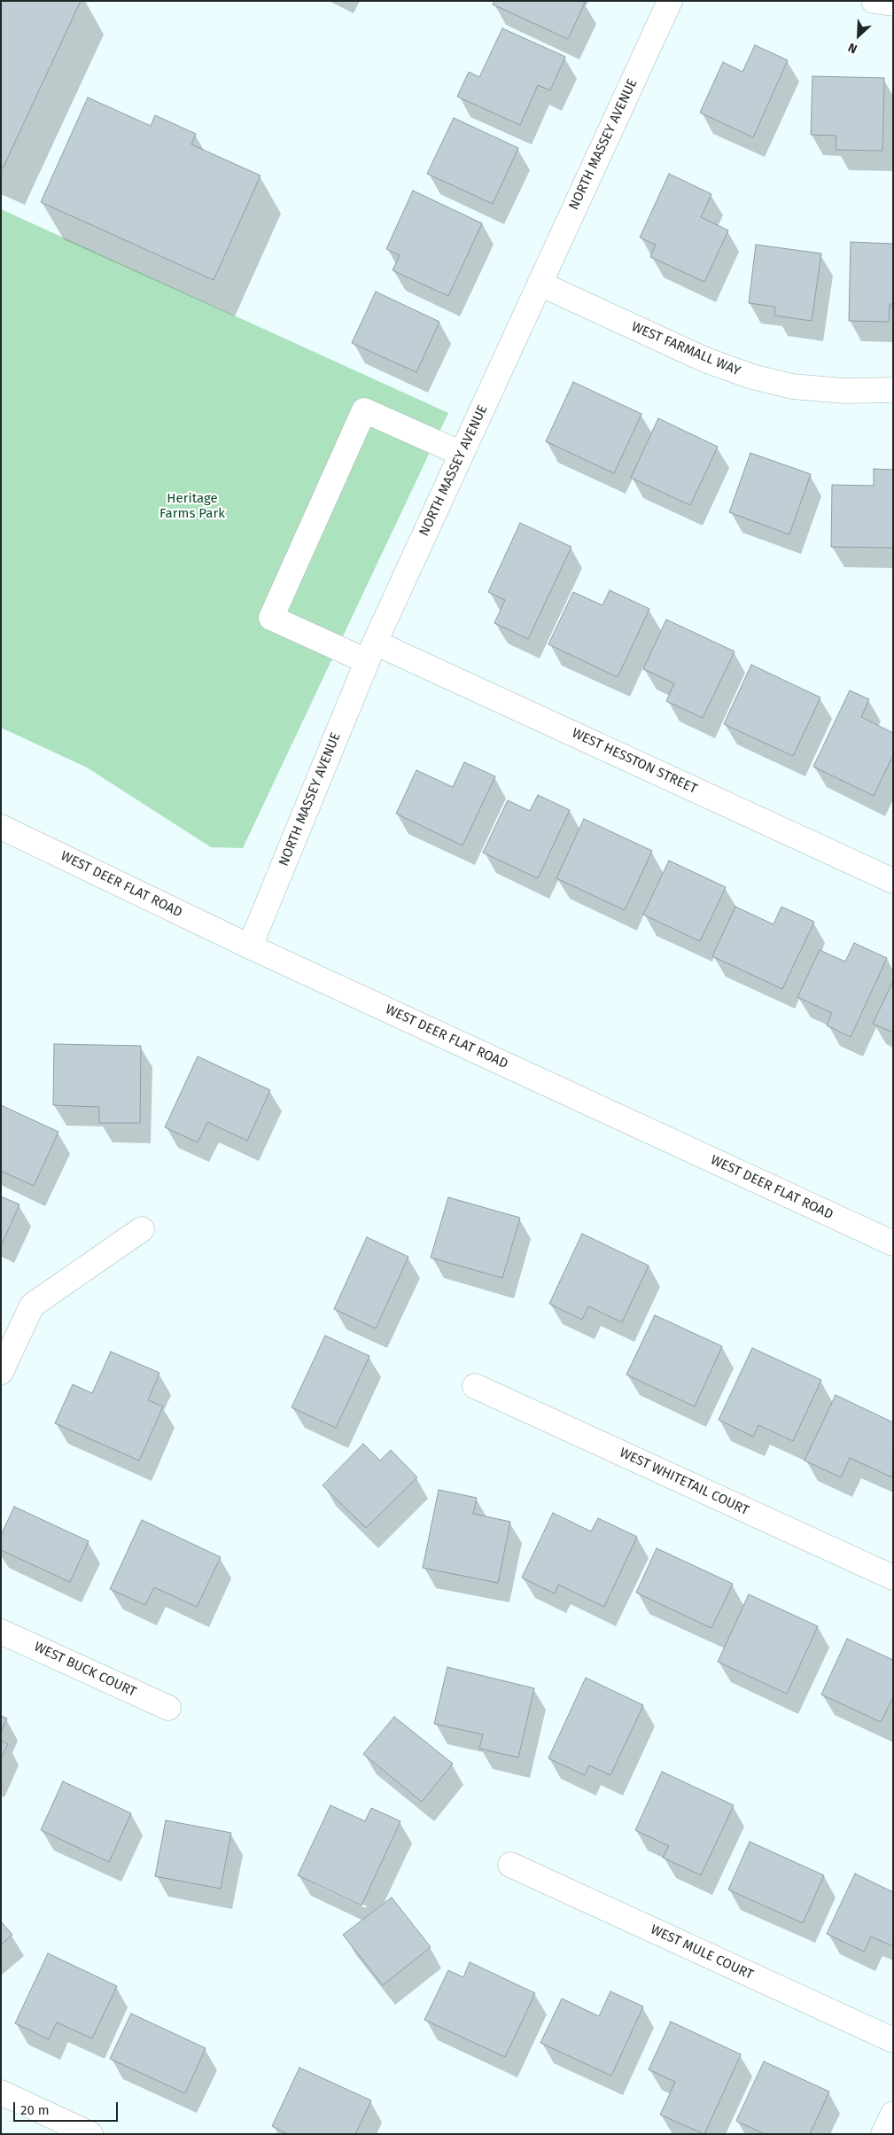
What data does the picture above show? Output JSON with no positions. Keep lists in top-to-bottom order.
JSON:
{
  "streets": {
    "street": [
      "NORTH MASSEY AVENUE",
      "WEST FARMALL WAY",
      "WEST HESSTON STREET",
      "WEST DEER FLAT ROAD",
      "WEST WHITETAIL COURT",
      "WEST BUCK COURT",
      "WEST MULE COURT"
    ]
  },
  "crossings": [
    ["NORTH MASSEY AVENUE", "WEST FARMALL WAY"],
    ["NORTH MASSEY AVENUE", "WEST HESSTON STREET"],
    ["NORTH MASSEY AVENUE", "WEST DEER FLAT ROAD"]
  ],
  "parks": ["Heritage Farms Park"],
  "scale_bar": "20 m",
  "north": "bottom left"
}
